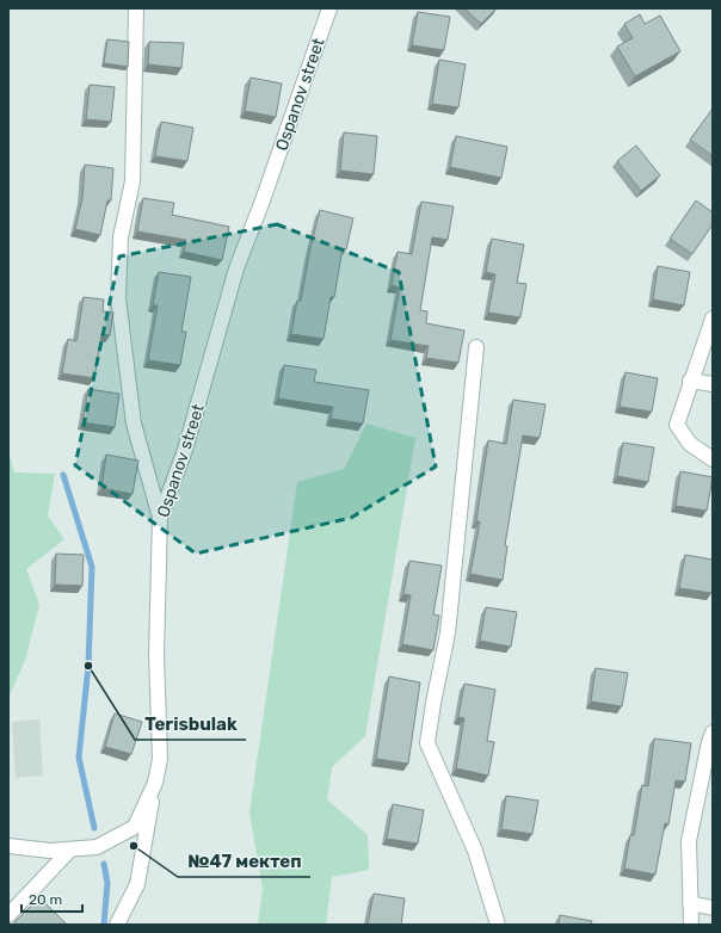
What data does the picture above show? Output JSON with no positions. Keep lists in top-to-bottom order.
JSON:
{
  "streets": {
    "street": ["Ospanov street"]
  },
  "places": ["Terisbulak", "№47 мектеп"],
  "scale_bar": "20 m"
}
